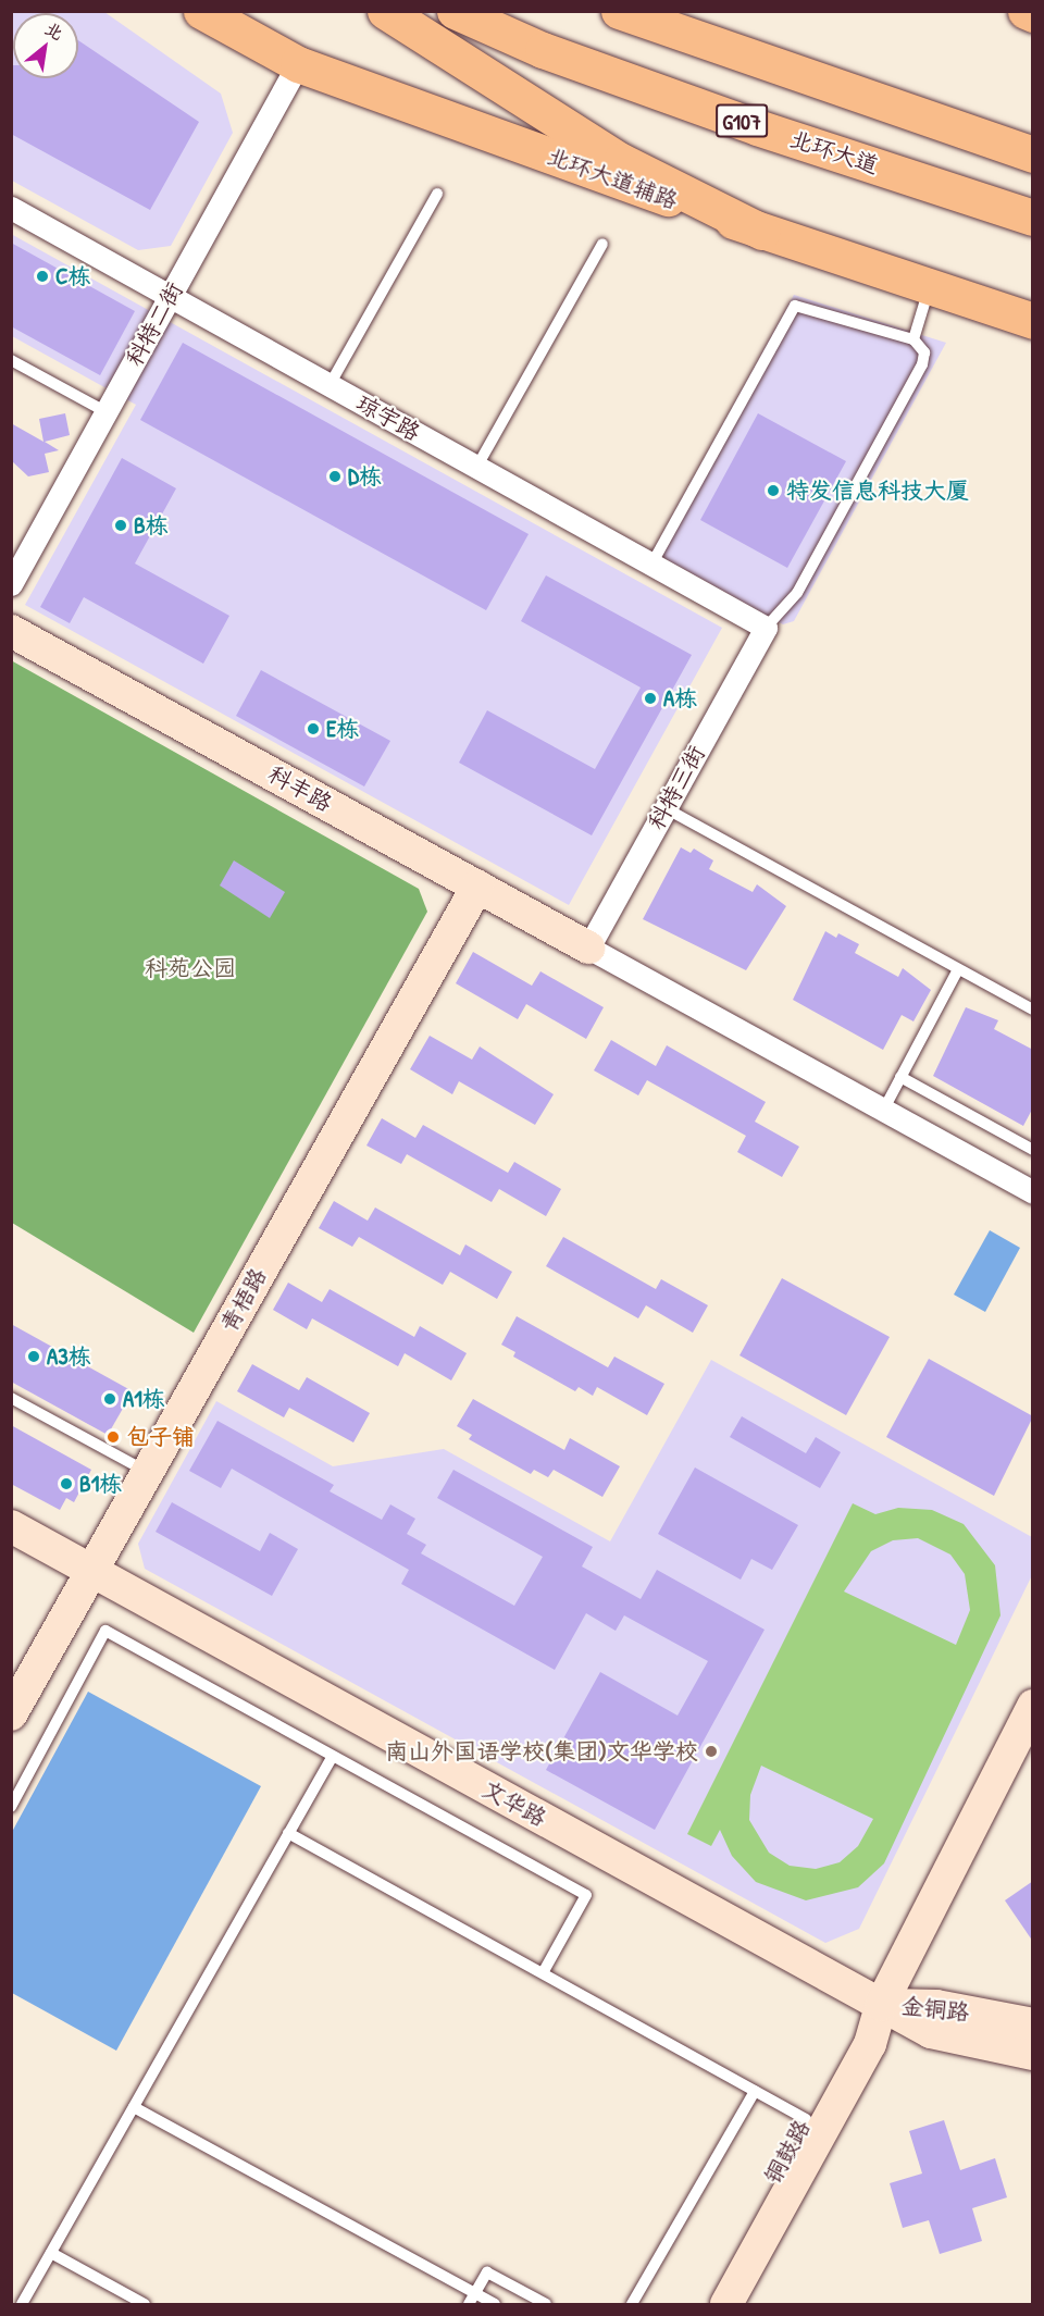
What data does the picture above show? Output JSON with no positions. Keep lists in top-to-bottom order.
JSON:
{
  "streets": {
    "main road": ["G107", "北环大道", "北环大道辅路"],
    "street": [
      "科特二街",
      "琼宇路",
      "科特三街",
      "科丰路",
      "青梧路",
      "文华路",
      "金铜路",
      "铜鼓路"
    ]
  },
  "crossings": [
    ["北环大道辅路", "科特二街"],
    ["科特二街", "琼宇路"],
    ["琼宇路", "科特三街"],
    ["科特三街", "科丰路"],
    ["科丰路", "青梧路"],
    ["青梧路", "文华路"],
    ["文华路", "金铜路"],
    ["文华路", "铜鼓路"],
    ["金铜路", "铜鼓路"]
  ],
  "parks": ["科苑公园"],
  "places": [
    "C栋",
    "D栋",
    "特发信息科技大厦",
    "B栋",
    "A栋",
    "E栋",
    "A3栋",
    "A1栋",
    "包子铺",
    "B1栋",
    "南山外国语学校(集团)文华学校"
  ],
  "north": "top right"
}
